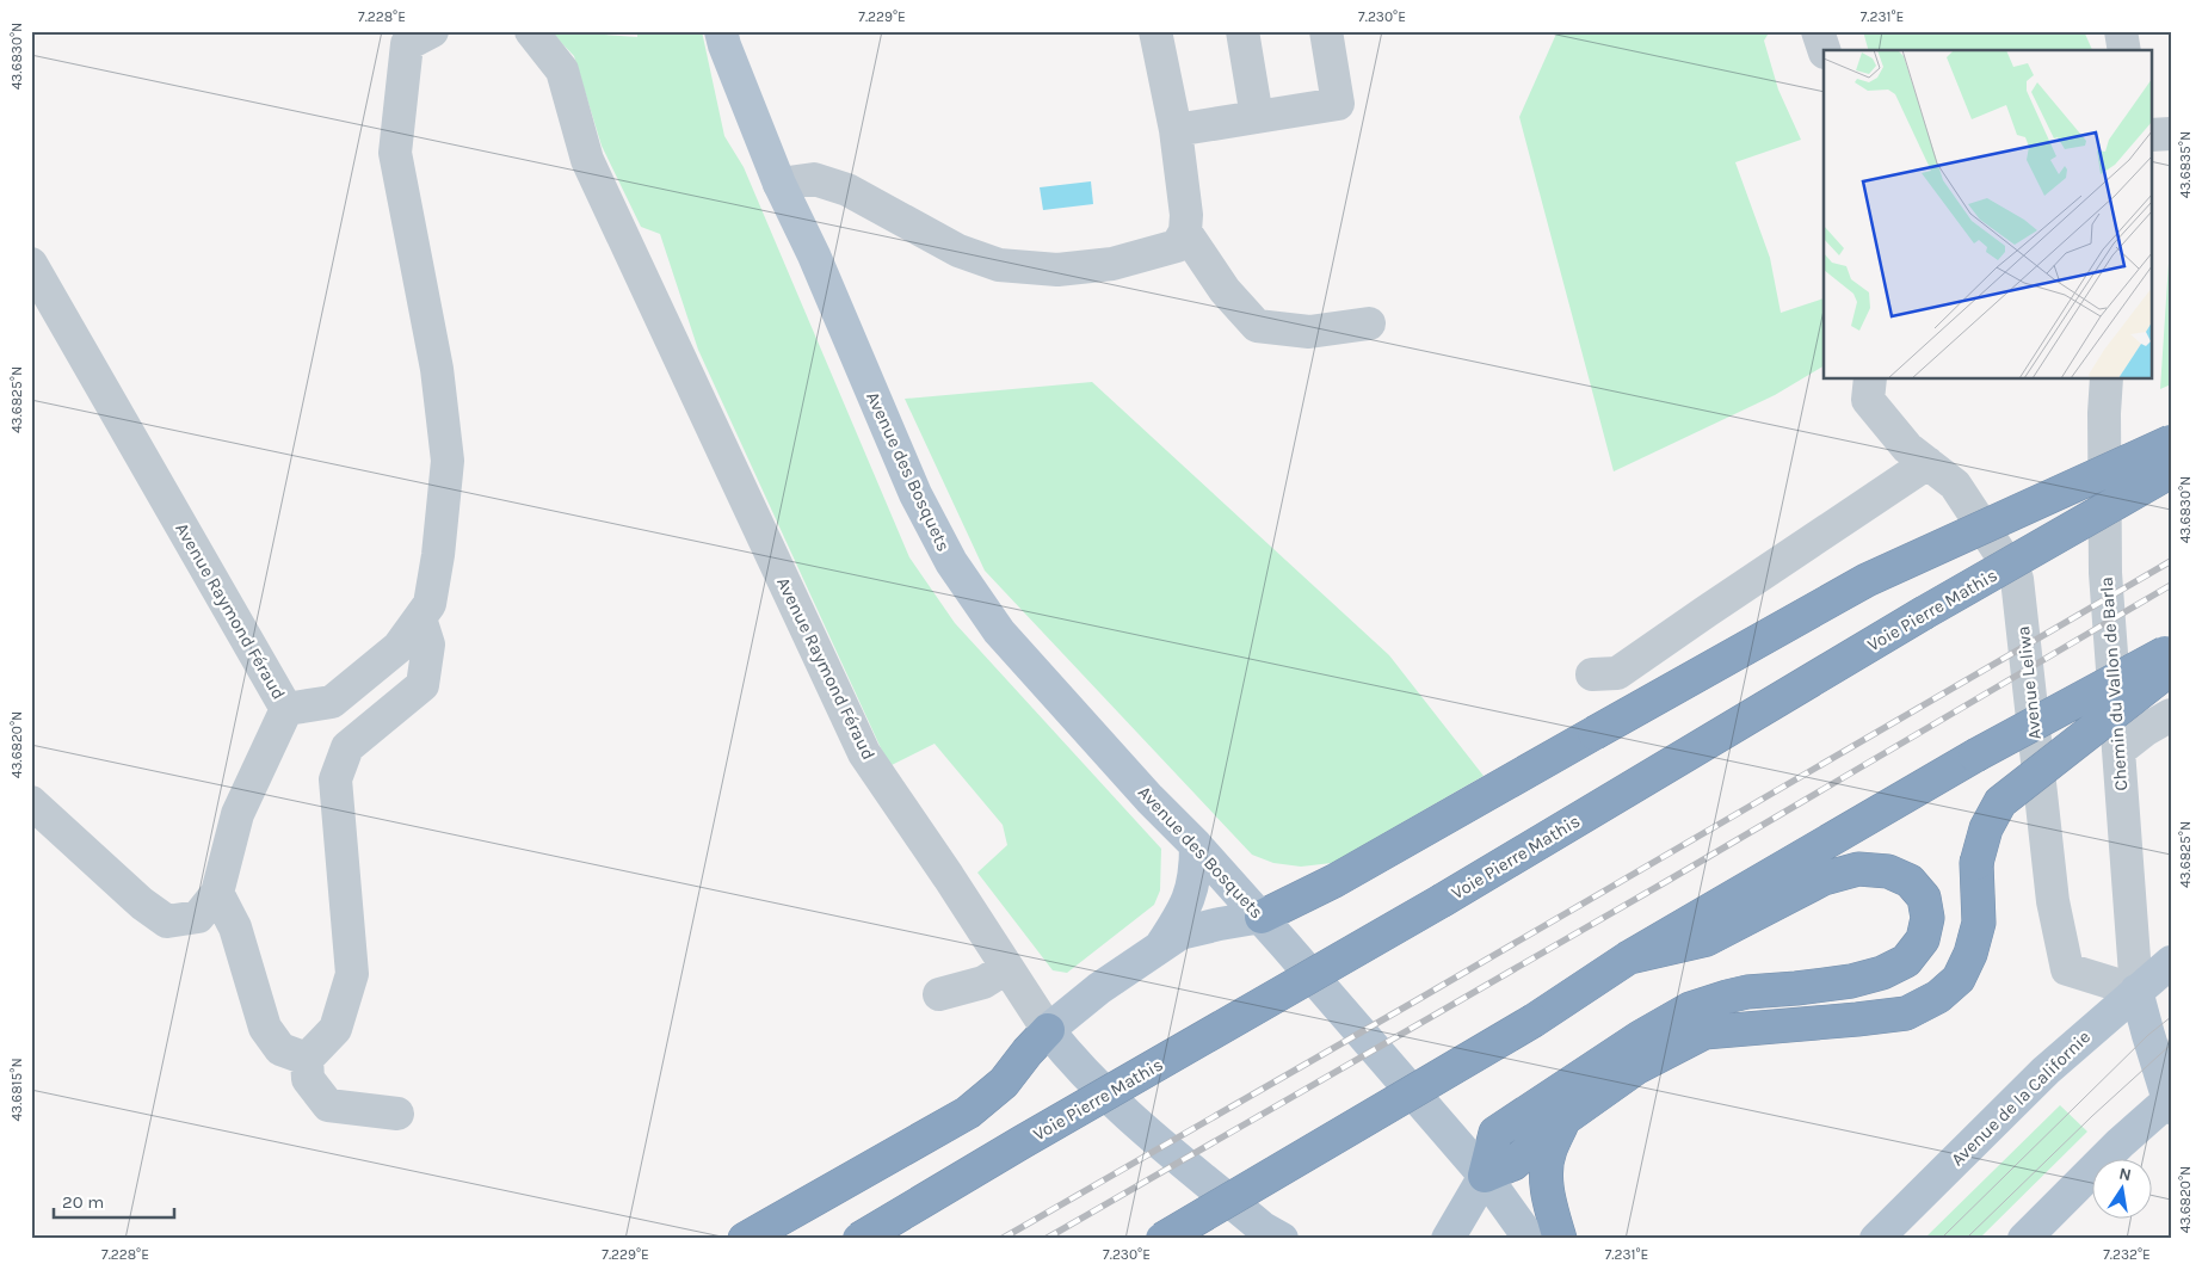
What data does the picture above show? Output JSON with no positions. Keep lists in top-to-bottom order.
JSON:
{
  "streets": {
    "highway": ["Voie Pierre Mathis"],
    "main road": ["Avenue des Bosquets", "Avenue Raymond Féraud", "Avenue de la Californie"],
    "street": ["Avenue Leliwa", "Chemin du Vallon de Barla"]
  },
  "crossings": [
    ["Avenue Leliwa", "Chemin du Vallon de Barla"],
    ["Avenue Leliwa", "Avenue de la Californie"],
    ["Chemin du Vallon de Barla", "Avenue de la Californie"]
  ],
  "scale_bar": "20 m",
  "north": "top",
  "coordinates": [
    "7.228°E",
    "7.229°E",
    "7.230°E",
    "7.231°E",
    "43.6830°N",
    "43.6835°N",
    "43.6825°N",
    "43.6820°N",
    "43.6815°N",
    "7.232°E"
  ]
}
